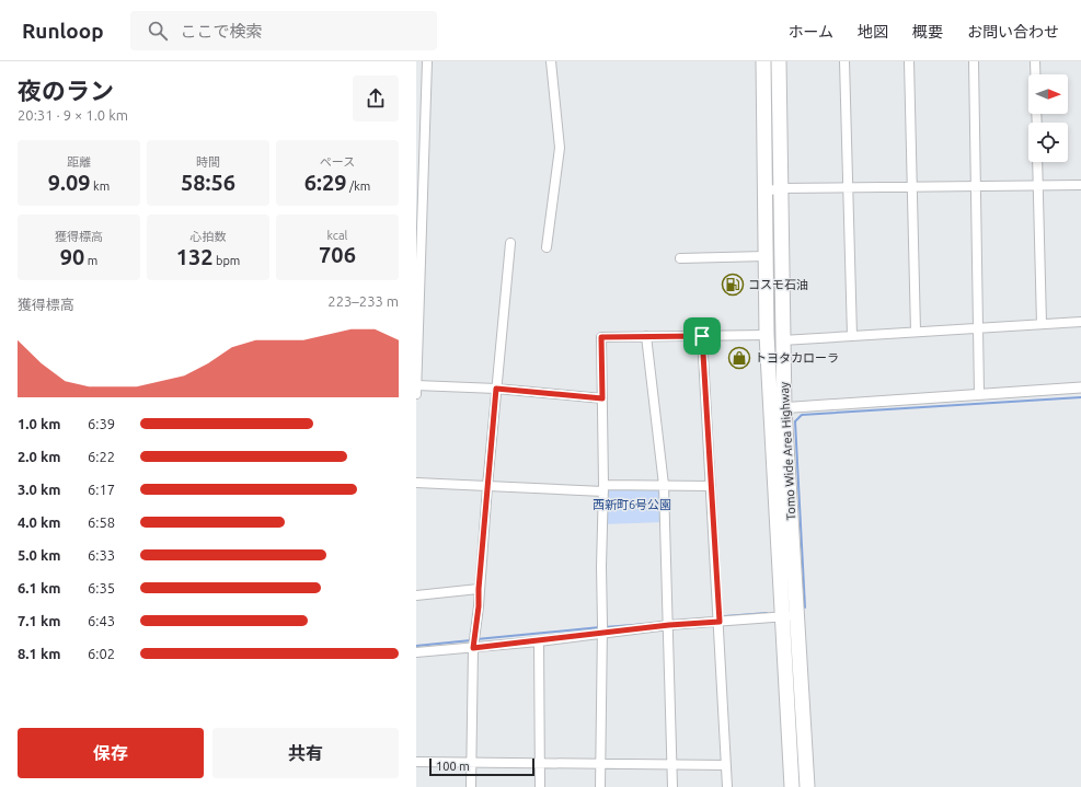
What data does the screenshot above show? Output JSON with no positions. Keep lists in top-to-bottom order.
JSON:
{
  "streets": {
    "highway": ["Tomo Wide Area Highway"]
  },
  "parks": ["西新町6号公園"],
  "places": {
    "fuel station": ["コスモ石油"],
    "shop": ["トヨタカローラ"]
  },
  "scale_bar": "100 m",
  "north": "right",
  "page": {
    "header": "Runloop",
    "search": "ここで検索",
    "nav": [
      "ホーム",
      "地図",
      "概要",
      "お問い合わせ"
    ],
    "heading": ["夜のラン", "20:31 · 9 × 1.0 km"],
    "stats": [
      ["距離", "9.09 km"],
      ["時間", "58:56"],
      ["ペース", "6:29 /km"],
      ["獲得標高", "90 m"],
      ["心拍数", "132 bpm"],
      ["kcal", "706"]
    ],
    "chart": ["獲得標高", "223–233 m"],
    "list": [
      {
        "name": "1.0 km",
        "note": "6:39"
      },
      {
        "name": "2.0 km",
        "note": "6:22"
      },
      {
        "name": "3.0 km",
        "note": "6:17"
      },
      {
        "name": "4.0 km",
        "note": "6:58"
      },
      {
        "name": "5.0 km",
        "note": "6:33"
      },
      {
        "name": "6.1 km",
        "note": "6:35"
      },
      {
        "name": "7.1 km",
        "note": "6:43"
      },
      {
        "name": "8.1 km",
        "note": "6:02"
      }
    ],
    "buttons": ["保存", "共有"],
    "scale": "100 m"
  }
}
